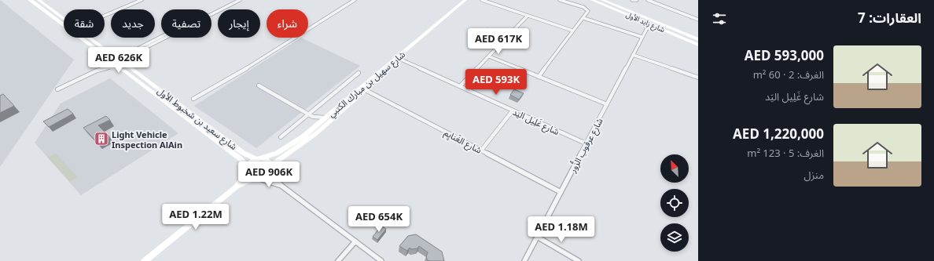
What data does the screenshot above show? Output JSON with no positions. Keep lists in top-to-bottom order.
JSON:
{
  "streets": {
    "street": [
      "شارع زايد الأول",
      "شارع سهيل بن مبارك الكتبي",
      "شارع سعيد بن شخبوط الأول",
      "شارع غَلِيل اليَد",
      "شارع الغَنايِم",
      "شارع عرقوب الزُّور"
    ]
  },
  "crossings": [
    ["شارع سهيل بن مبارك الكتبي", "شارع سعيد بن شخبوط الأول"],
    ["شارع سهيل بن مبارك الكتبي", "شارع غَلِيل اليَد"],
    ["شارع سهيل بن مبارك الكتبي", "شارع الغَنايِم"],
    ["شارع غَلِيل اليَد", "شارع عرقوب الزُّور"],
    ["شارع الغَنايِم", "شارع عرقوب الزُّور"]
  ],
  "places": {
    "building": ["Light Vehicle Inspection AlAin"]
  },
  "north": "top left",
  "page": {
    "heading": "العقارات: 7",
    "chip": [
      "شراء",
      "إيجار",
      "تصفية",
      "جديد",
      "شقة"
    ],
    "price": [
      "AED 617K",
      "AED 626K",
      "AED 593K",
      "AED 906K",
      "AED 1.22M",
      "AED 654K",
      "AED 1.18M"
    ],
    "list": [
      {
        "name": "AED 593,000",
        "note": "الغرف: 2 · 60 m² · شارع غَلِيل اليَد"
      },
      {
        "name": "AED 1,220,000",
        "note": "الغرف: 5 · 123 m² · منزل"
      }
    ]
  }
}
